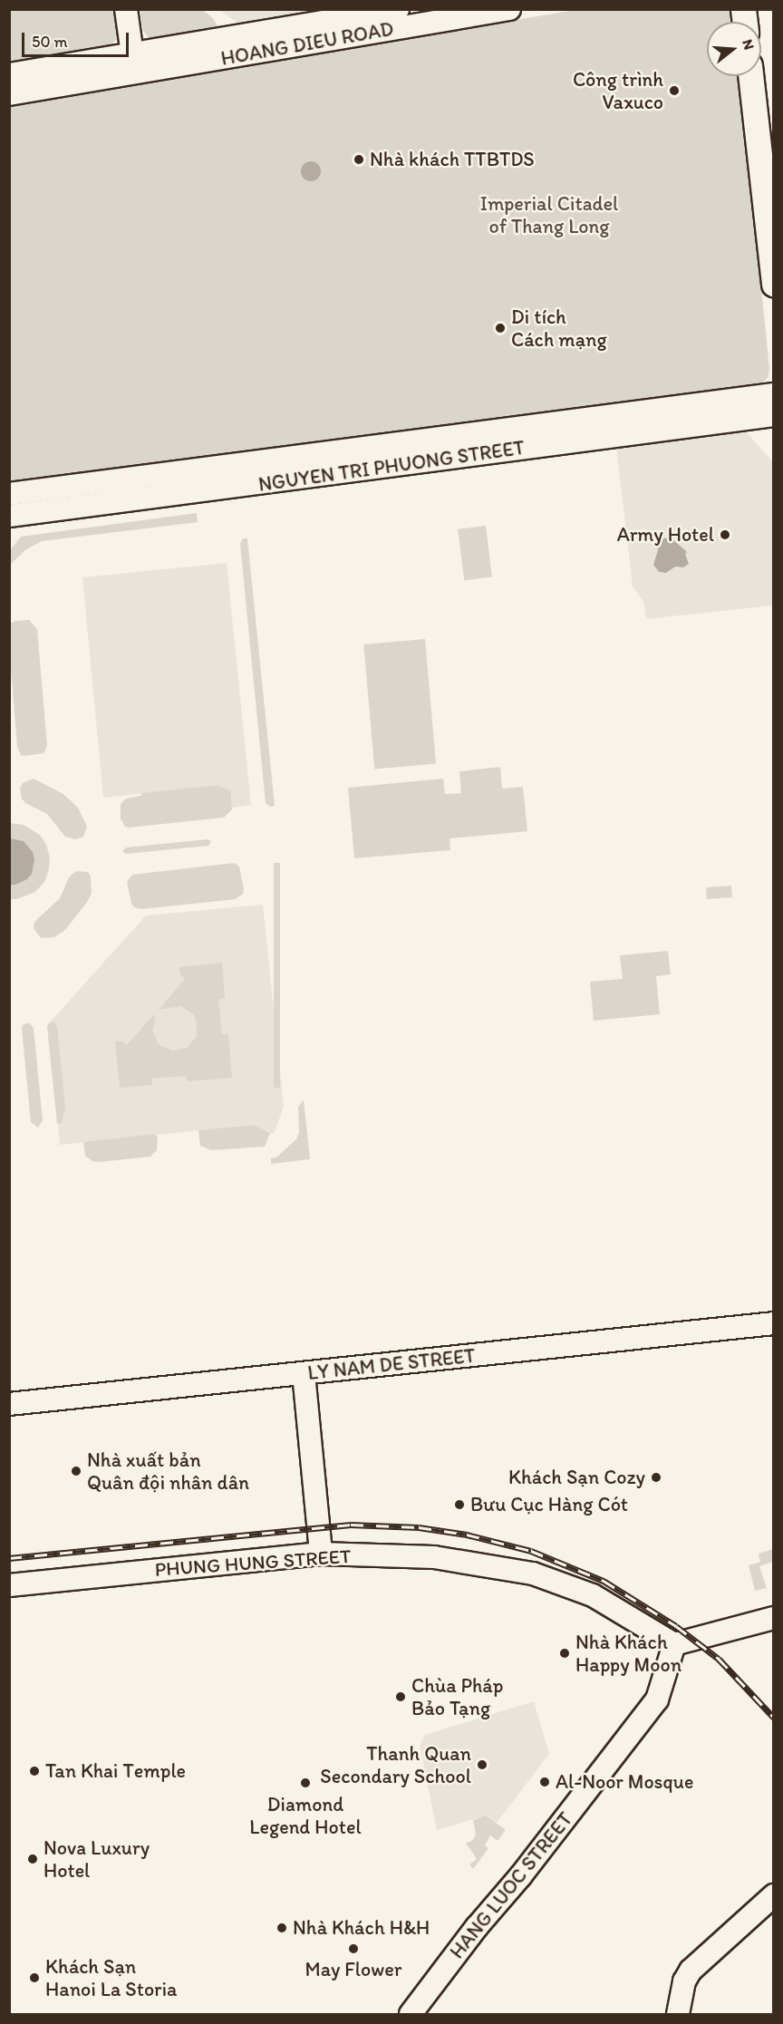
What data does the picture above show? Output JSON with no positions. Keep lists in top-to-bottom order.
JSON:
{
  "streets": {
    "street": [
      "HOANG DIEU ROAD",
      "NGUYEN TRI PHUONG STREET",
      "LY NAM DE STREET",
      "PHUNG HUNG STREET",
      "HANG LUOC STREET"
    ]
  },
  "crossings": [
    ["PHUNG HUNG STREET", "HANG LUOC STREET"]
  ],
  "parks": ["Imperial Citadel of Thang Long"],
  "places": [
    "Công trình Vaxuco",
    "Nhà khách TTBTDS",
    "Di tích Cách mạng",
    "Army Hotel",
    "Nhà xuất bản Quân đội nhân dân",
    "Khách Sạn Cozy",
    "Bưu Cục Hàng Cót",
    "Nhà Khách Happy Moon",
    "Chùa Pháp Bảo Tạng",
    "Thanh Quan Secondary School",
    "Tan Khai Temple",
    "Al-Noor Mosque",
    "Diamond Legend Hotel",
    "Nova Luxury Hotel",
    "Nhà Khách H&H",
    "May Flower",
    "Khách Sạn Hanoi La Storia"
  ],
  "scale_bar": "50 m",
  "north": "right"
}
